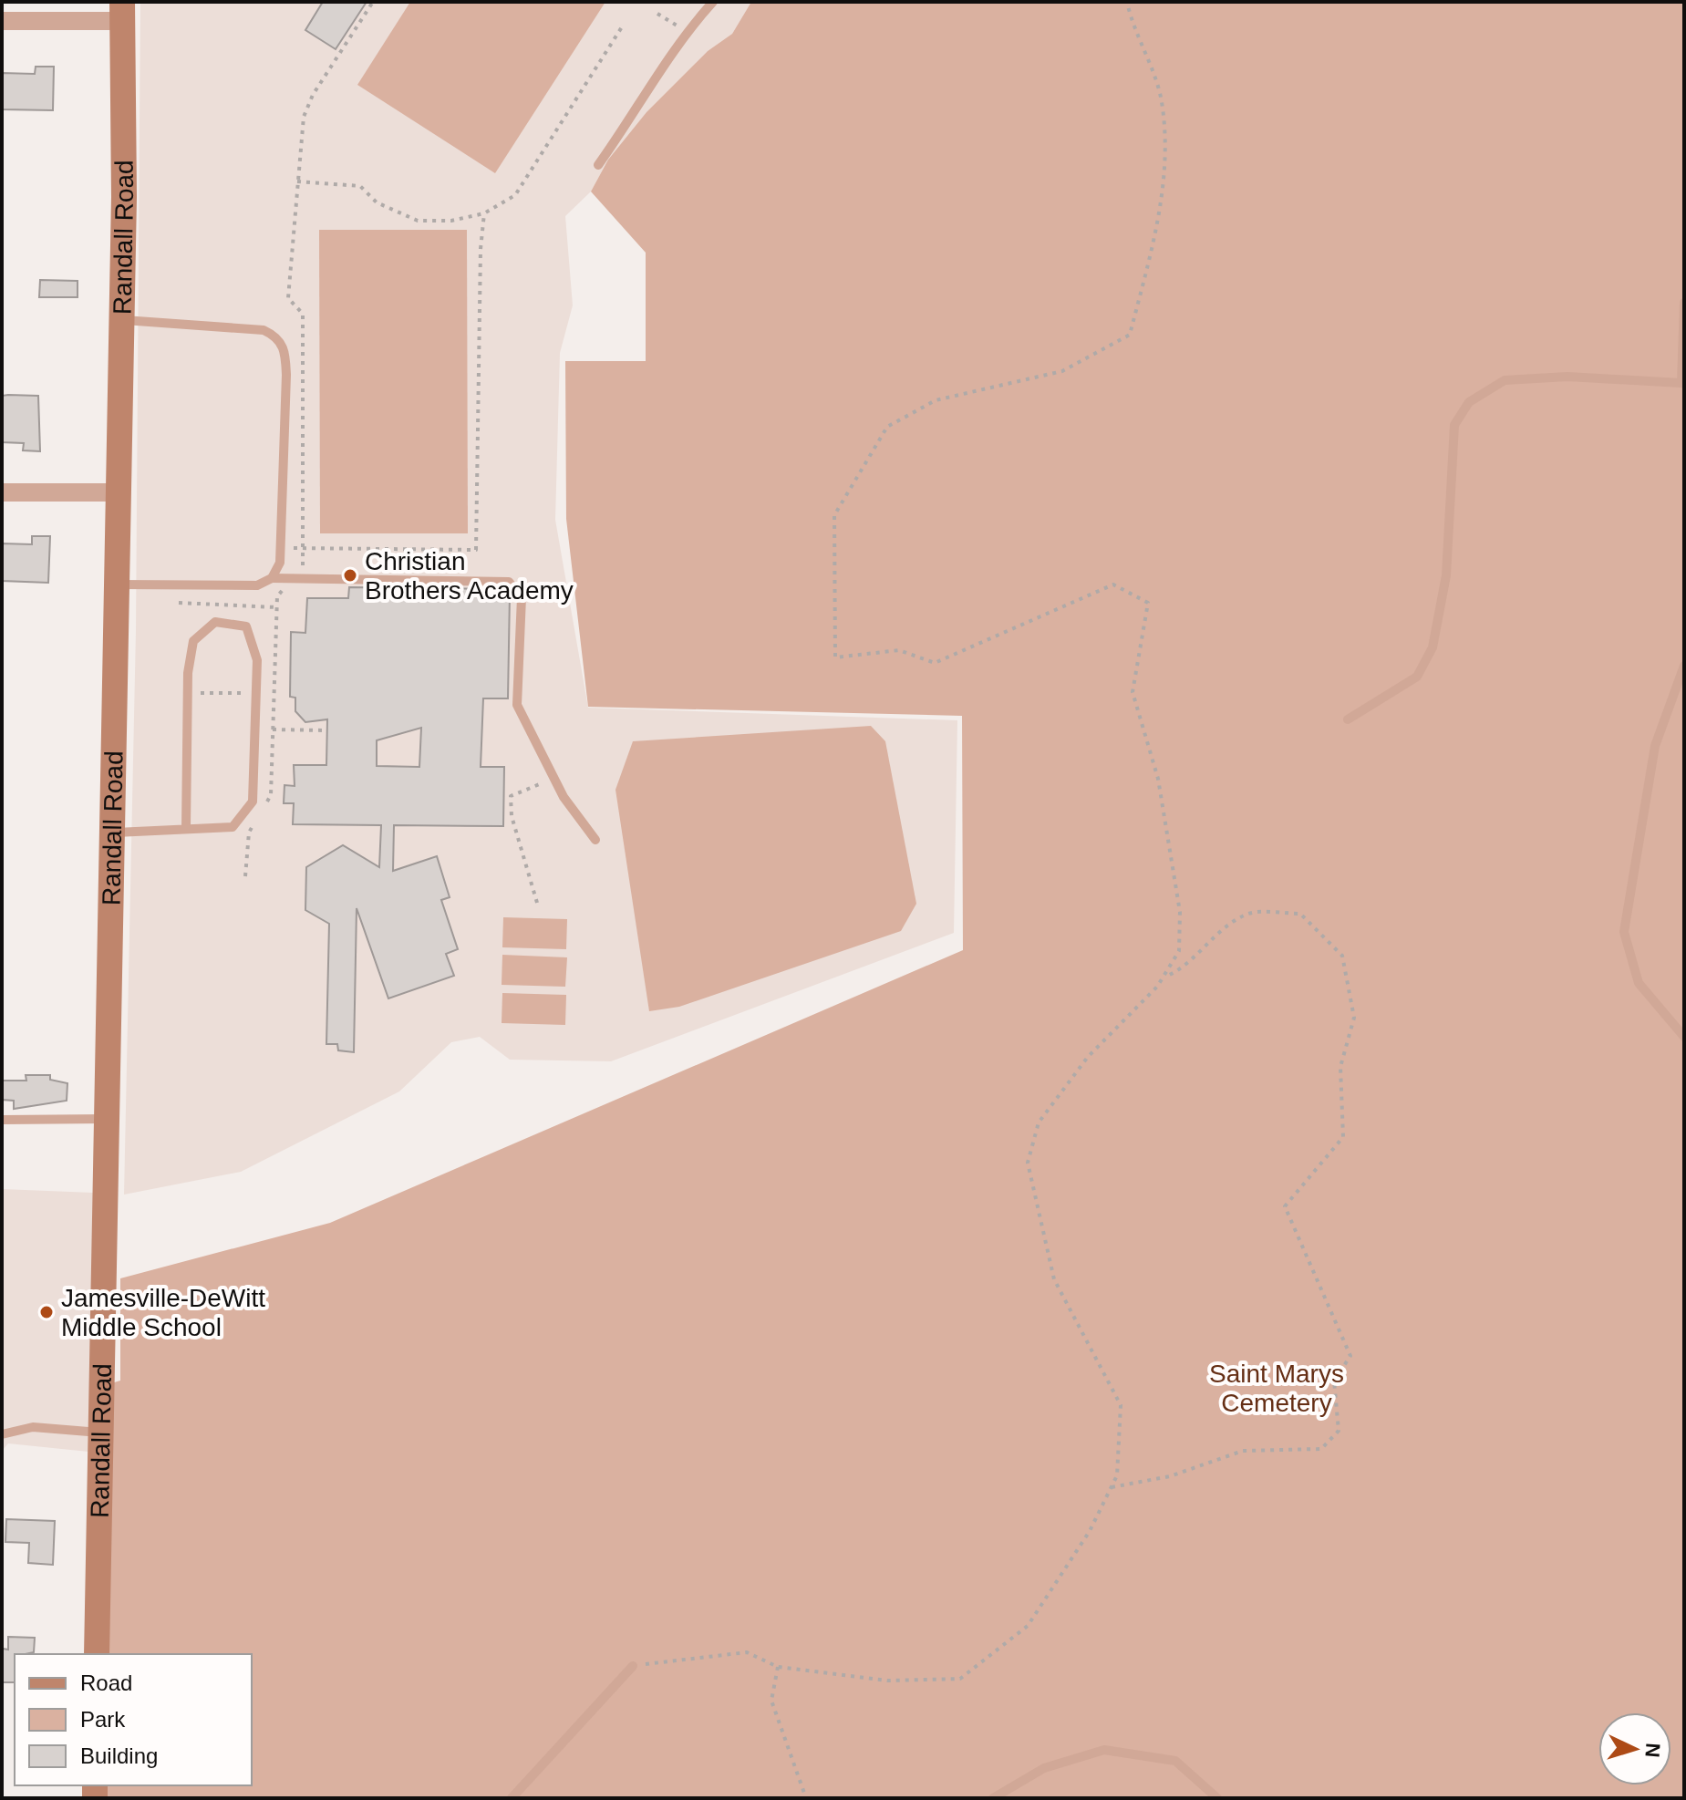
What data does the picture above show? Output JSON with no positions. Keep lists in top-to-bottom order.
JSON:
{
  "streets": {
    "street": ["Randall Road"]
  },
  "parks": ["Saint Marys Cemetery"],
  "places": ["Christian Brothers Academy", "Jamesville-DeWitt Middle School"],
  "legend": ["Road", "Park", "Building"],
  "north": "right"
}
